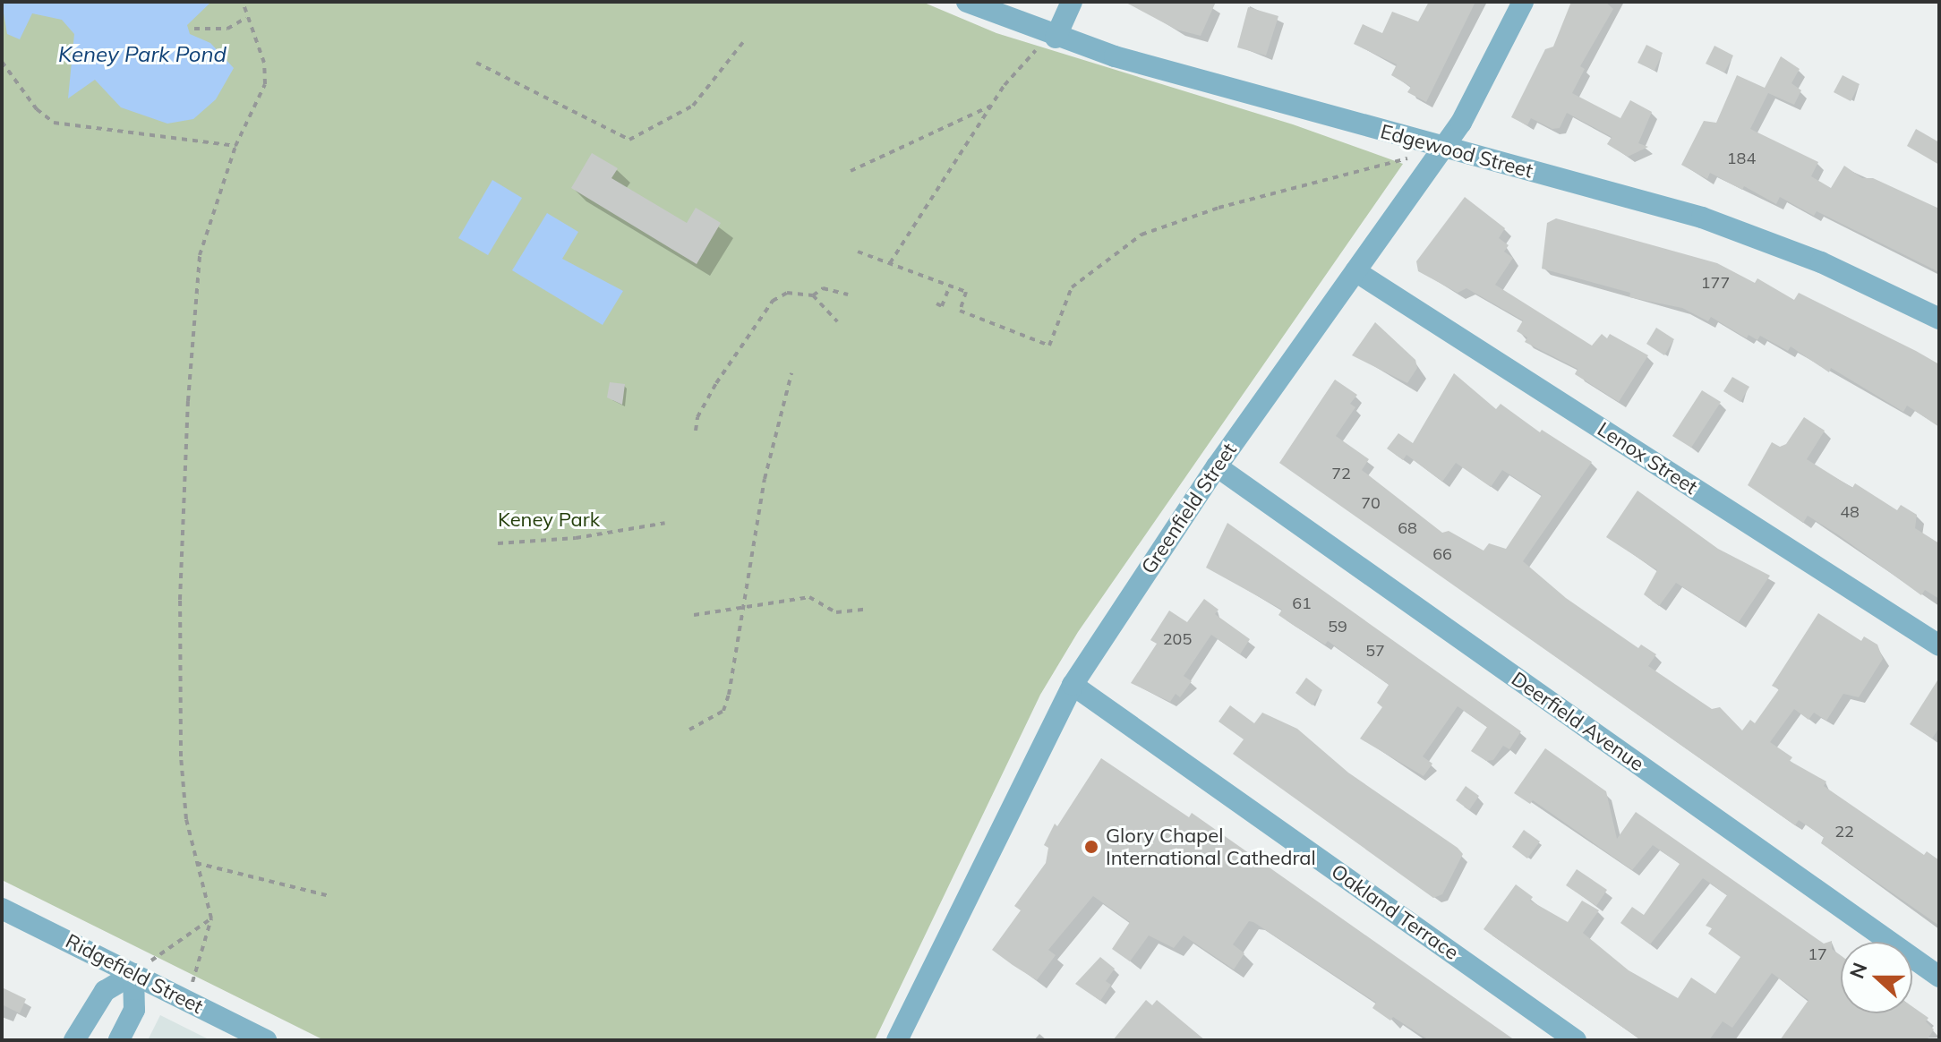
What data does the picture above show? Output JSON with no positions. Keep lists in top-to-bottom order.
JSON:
{
  "streets": {
    "street": [
      "Edgewood Street",
      "Lenox Street",
      "Greenfield Street",
      "Deerfield Avenue",
      "Oakland Terrace",
      "Ridgefield Street"
    ]
  },
  "crossings": [
    ["Edgewood Street", "Greenfield Street"],
    ["Lenox Street", "Greenfield Street"],
    ["Greenfield Street", "Deerfield Avenue"],
    ["Greenfield Street", "Oakland Terrace"]
  ],
  "water": ["Keney Park Pond"],
  "parks": ["Keney Park"],
  "places": ["Glory Chapel International Cathedral"],
  "house_numbers": [
    "184",
    "177",
    "72",
    "70",
    "48",
    "68",
    "66",
    "61",
    "59",
    "205",
    "57",
    "22",
    "17"
  ],
  "north": "left"
}
